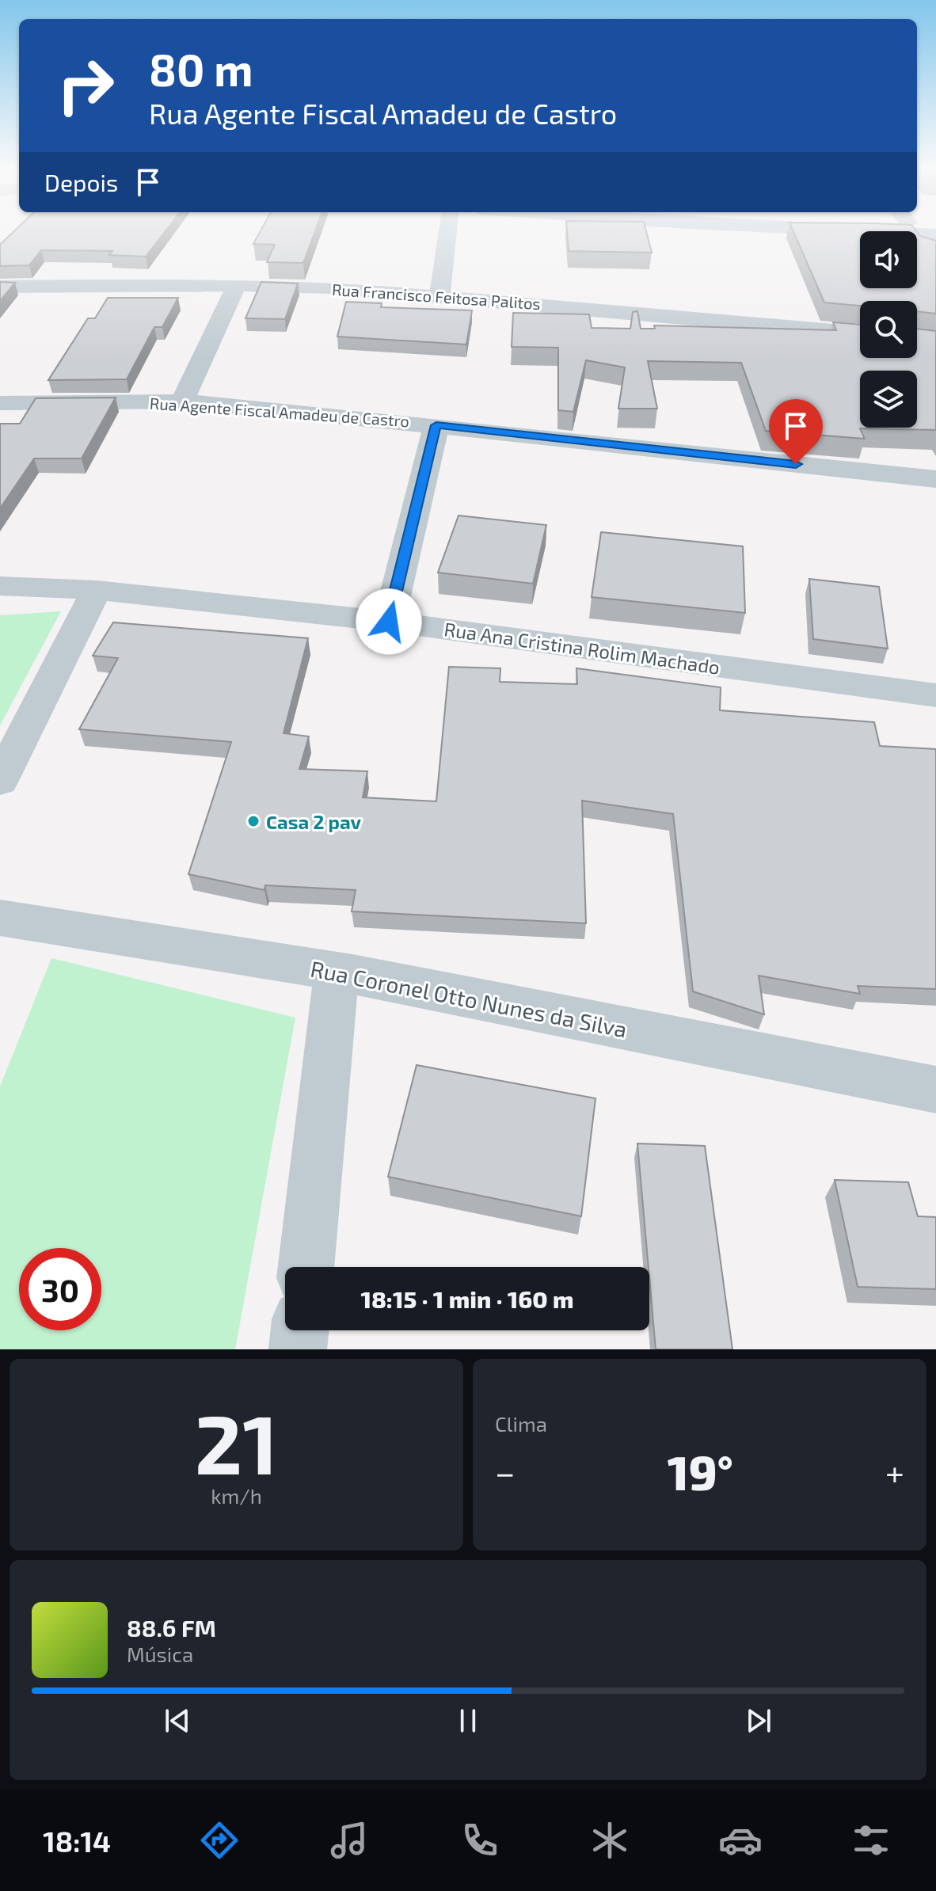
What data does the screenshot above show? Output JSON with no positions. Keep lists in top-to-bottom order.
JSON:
{
  "streets": {
    "street": [
      "Rua Francisco Feitosa Palitos",
      "Rua Agente Fiscal Amadeu de Castro",
      "Rua Ana Cristina Rolim Machado",
      "Rua Coronel Otto Nunes da Silva"
    ]
  },
  "places": ["Casa 2 pav"],
  "page": {
    "turn": ["80 m", "Rua Agente Fiscal Amadeu de Castro"],
    "then": "Depois",
    "limit": "30",
    "trip": "18:15 · 1 min · 160 m",
    "tile": [
      ["21", "km/h"],
      "Clima"
    ],
    "heat": ["−", "19°", "+"],
    "song": ["88.6 FM", "Música"],
    "tabs": "18:14"
  }
}
